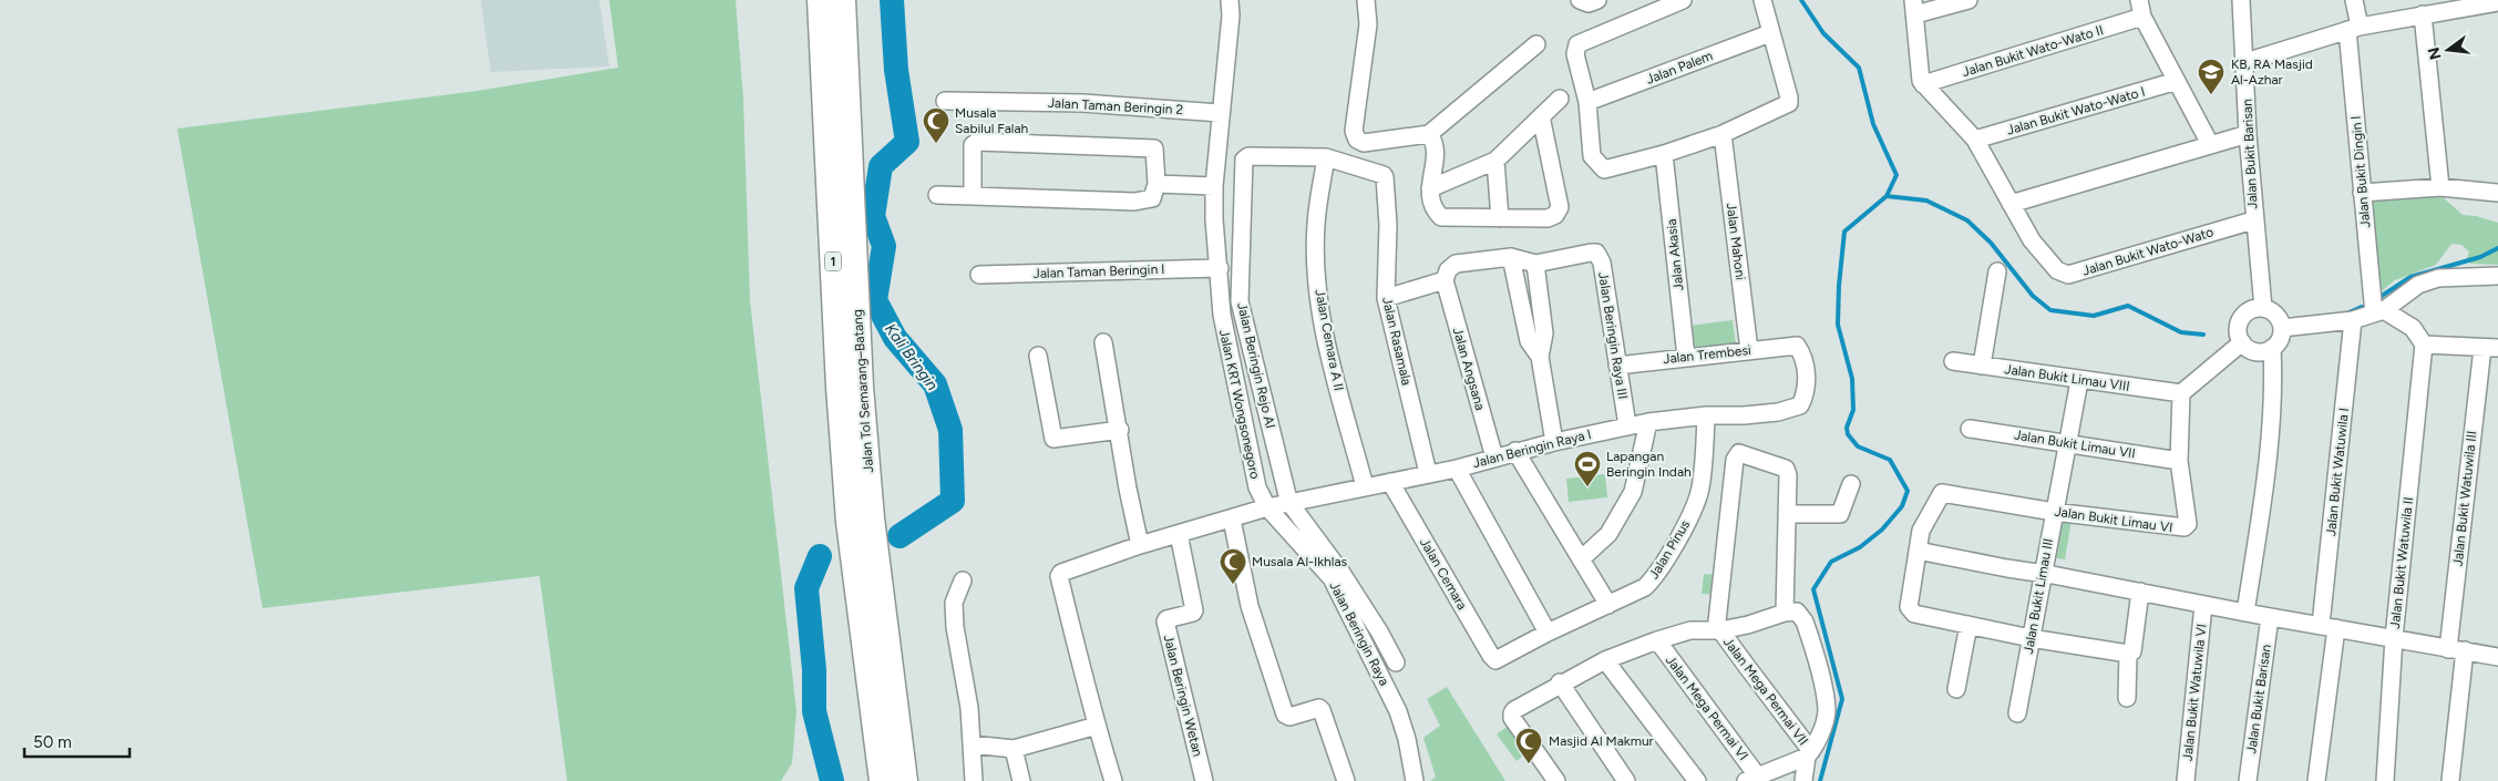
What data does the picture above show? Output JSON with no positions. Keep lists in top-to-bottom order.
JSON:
{
  "streets": {
    "highway": ["1", "Jalan Tol Semarang–Batang"],
    "street": [
      "Jalan Bukit Wato-Wato II",
      "Jalan Palem",
      "Jalan Taman Beringin 2",
      "Jalan Bukit Wato-Wato I",
      "Jalan Bukit Barisan",
      "Jalan Bukit Dingin I",
      "Jalan Mahoni",
      "Jalan Bukit Wato-Wato",
      "Jalan Akasia",
      "Jalan Taman Beringin I",
      "Jalan Beringin Raya III",
      "Jalan Cemara A II",
      "Jalan Rasamala",
      "Jalan Trembesi",
      "Jalan Beringin Rejo AI",
      "Jalan Angsana",
      "Jalan Bukit Limau VIII",
      "Jalan KRT Wongsonegoro",
      "Jalan Bukit Limau VII",
      "Jalan Beringin Raya I",
      "Jalan Bukit Watuwila I",
      "Jalan Bukit Watuwila III",
      "Jalan Bukit Limau VI",
      "Jalan Pinus",
      "Jalan Bukit Watuwila II",
      "Jalan Cemara",
      "Jalan Bukit Limau III",
      "Jalan Beringin Raya",
      "Jalan Mega Permai VII",
      "Jalan Bukit Watuwila VI",
      "Jalan Beringin Wetan",
      "Jalan Mega Permai VI"
    ]
  },
  "crossings": [
    ["Jalan Bukit Wato-Wato II", "Jalan Bukit Wato-Wato"],
    ["Jalan Taman Beringin 2", "Jalan KRT Wongsonegoro"],
    ["Jalan Bukit Wato-Wato I", "Jalan Bukit Wato-Wato"],
    ["Jalan Bukit Barisan", "Jalan Bukit Wato-Wato"],
    ["Jalan Mahoni", "Jalan Trembesi"],
    ["Jalan Akasia", "Jalan Trembesi"],
    ["Jalan Taman Beringin I", "Jalan KRT Wongsonegoro"],
    ["Jalan Beringin Raya III", "Jalan Trembesi"],
    ["Jalan Beringin Raya III", "Jalan Beringin Raya I"],
    ["Jalan Cemara A II", "Jalan Rasamala"],
    ["Jalan Cemara A II", "Jalan Beringin Rejo AI"],
    ["Jalan Cemara A II", "Jalan Beringin Raya I"],
    ["Jalan Rasamala", "Jalan Beringin Rejo AI"],
    ["Jalan Rasamala", "Jalan Beringin Raya I"],
    ["Jalan Trembesi", "Jalan Beringin Raya I"],
    ["Jalan Beringin Rejo AI", "Jalan Beringin Raya I"],
    ["Jalan Angsana", "Jalan Beringin Raya I"],
    ["Jalan Bukit Limau VIII", "Jalan Bukit Limau VI"],
    ["Jalan Bukit Limau VIII", "Jalan Bukit Limau III"],
    ["Jalan KRT Wongsonegoro", "Jalan Beringin Raya I"],
    ["Jalan KRT Wongsonegoro", "Jalan Beringin Raya"],
    ["Jalan Bukit Limau VII", "Jalan Bukit Limau VI"],
    ["Jalan Bukit Limau VII", "Jalan Bukit Limau III"],
    ["Jalan Beringin Raya I", "Jalan Pinus"],
    ["Jalan Beringin Raya I", "Jalan Cemara"],
    ["Jalan Beringin Raya I", "Jalan Beringin Raya"],
    ["Jalan Bukit Limau VI", "Jalan Bukit Limau III"],
    ["Jalan Pinus", "Jalan Cemara"]
  ],
  "water": ["Kali Bringin"],
  "places": {
    "school or university": ["KB, RA Masjid Al-Azhar"],
    "mosque": ["Musala Sabilul Falah", "Musala Al-Ikhlas", "Masjid Al Makmur"],
    "sports": ["Lapangan Beringin Indah"]
  },
  "scale_bar": "50 m",
  "north": "left"
}
